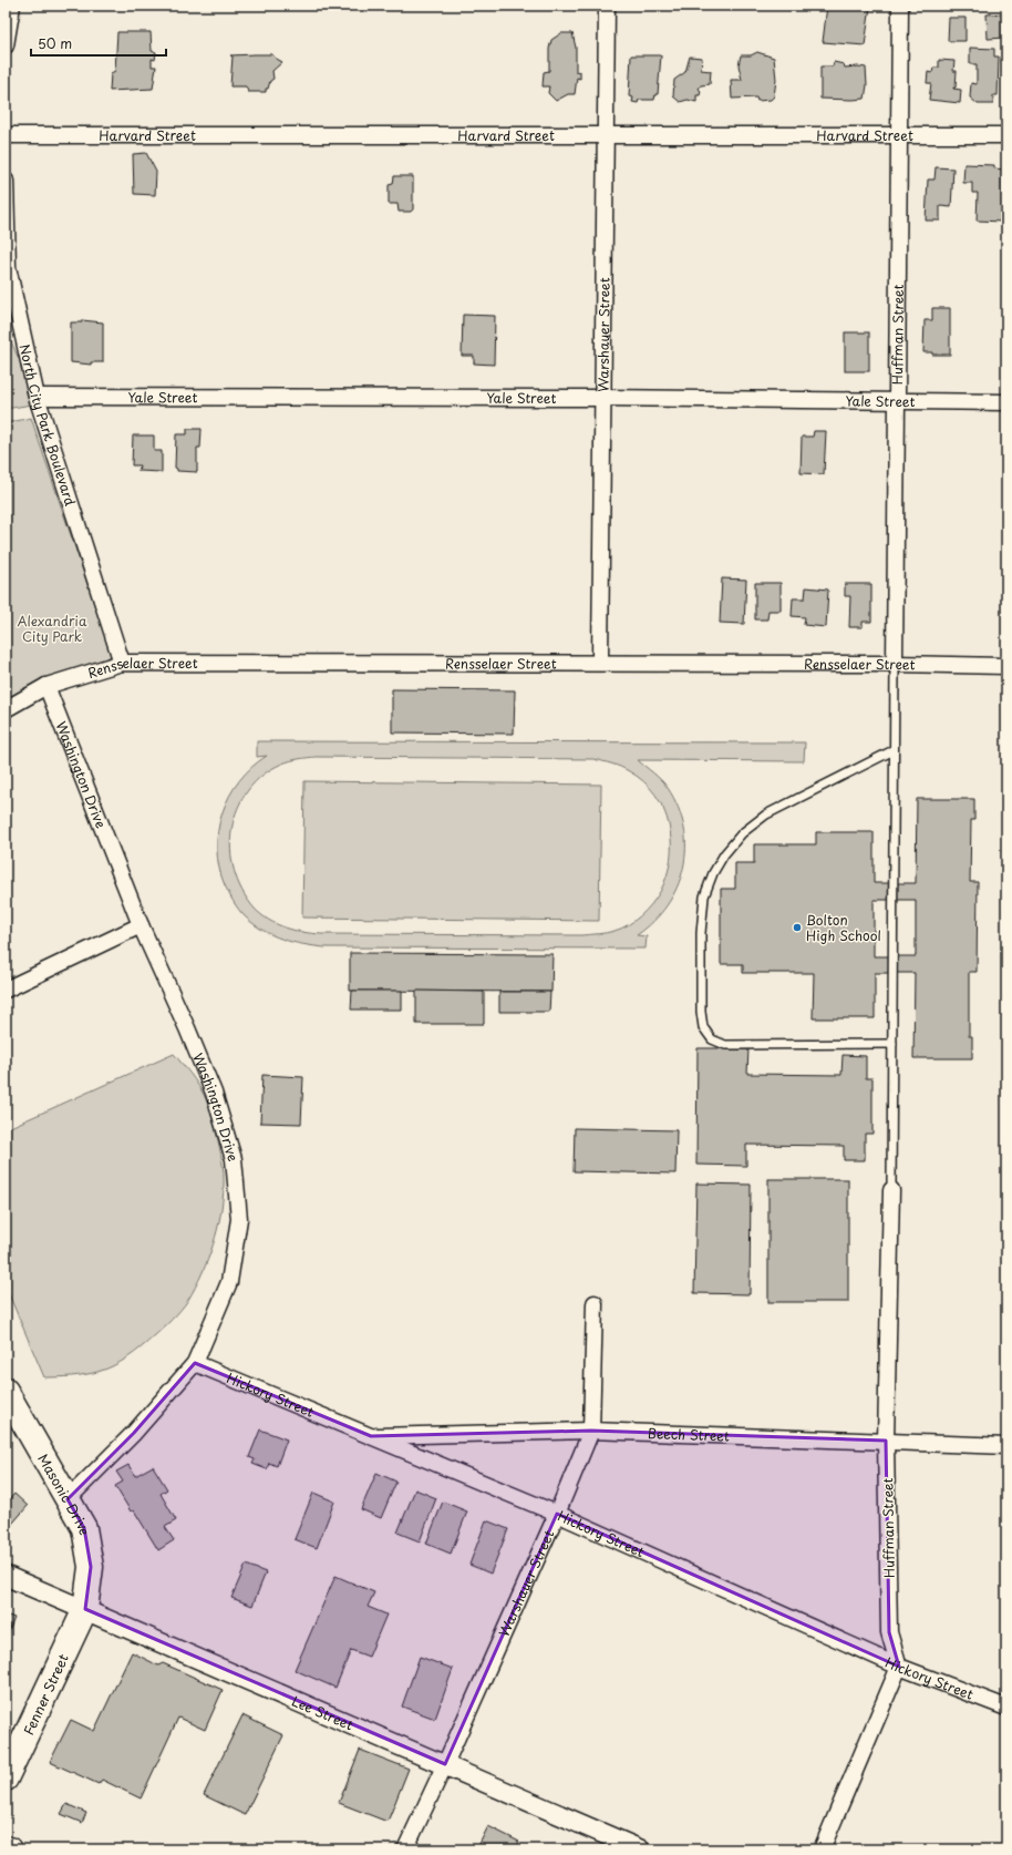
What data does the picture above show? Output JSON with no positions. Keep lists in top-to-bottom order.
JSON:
{
  "streets": {
    "main road": ["Masonic Drive", "Fenner Street"],
    "street": [
      "Harvard Street",
      "Warshauer Street",
      "Huffman Street",
      "Yale Street",
      "North City Park Boulevard",
      "Rensselaer Street",
      "Washington Drive",
      "Hickory Street",
      "Beech Street",
      "Lee Street"
    ]
  },
  "crossings": [
    ["Harvard Street", "Warshauer Street"],
    ["Harvard Street", "Huffman Street"],
    ["Warshauer Street", "Yale Street"],
    ["Warshauer Street", "Rensselaer Street"],
    ["Warshauer Street", "Hickory Street"],
    ["Warshauer Street", "Beech Street"],
    ["Warshauer Street", "Lee Street"],
    ["Huffman Street", "Yale Street"],
    ["Huffman Street", "Rensselaer Street"],
    ["Huffman Street", "Hickory Street"],
    ["Huffman Street", "Beech Street"],
    ["Yale Street", "North City Park Boulevard"],
    ["North City Park Boulevard", "Rensselaer Street"],
    ["Rensselaer Street", "Washington Drive"],
    ["Washington Drive", "Hickory Street"],
    ["Washington Drive", "Masonic Drive"],
    ["Hickory Street", "Beech Street"],
    ["Masonic Drive", "Fenner Street"],
    ["Masonic Drive", "Lee Street"],
    ["Fenner Street", "Lee Street"]
  ],
  "parks": ["Alexandria City Park"],
  "places": ["Bolton High School"],
  "scale_bar": "50 m"
}
